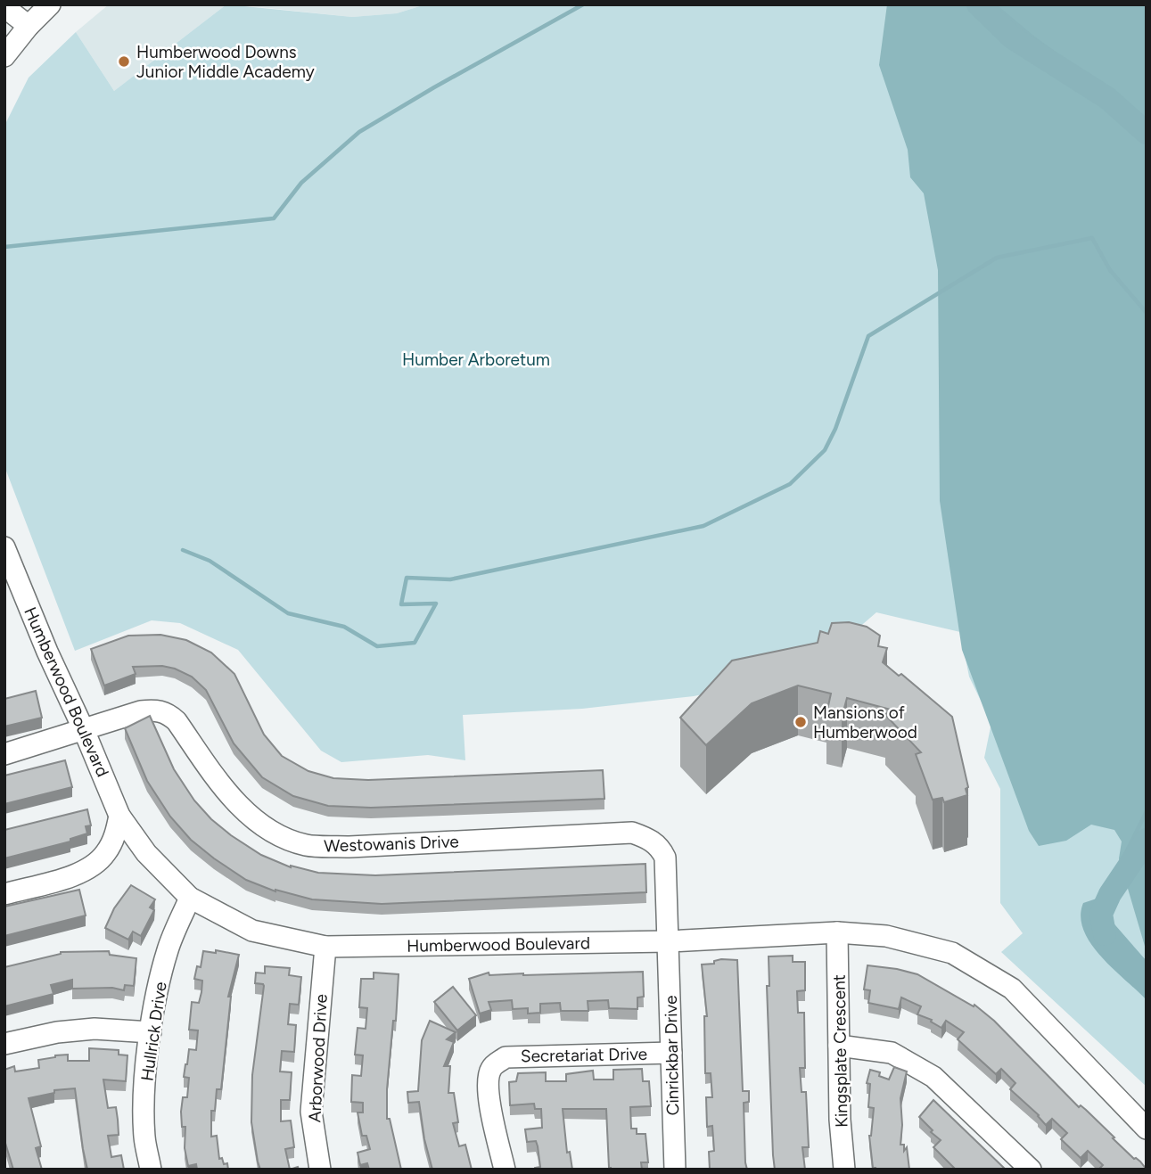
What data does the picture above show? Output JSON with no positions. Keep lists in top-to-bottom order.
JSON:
{
  "streets": {
    "street": [
      "Humberwood Boulevard",
      "Westowanis Drive",
      "Hullrick Drive",
      "Kingsplate Crescent",
      "Secretariat Drive",
      "Cinrickbar Drive",
      "Arborwood Drive"
    ]
  },
  "crossings": [
    ["Humberwood Boulevard", "Westowanis Drive"],
    ["Humberwood Boulevard", "Hullrick Drive"],
    ["Humberwood Boulevard", "Kingsplate Crescent"],
    ["Humberwood Boulevard", "Cinrickbar Drive"],
    ["Humberwood Boulevard", "Arborwood Drive"],
    ["Westowanis Drive", "Cinrickbar Drive"],
    ["Secretariat Drive", "Cinrickbar Drive"]
  ],
  "parks": ["Humber Arboretum"],
  "places": ["Humberwood Downs Junior Middle Academy", "Mansions of Humberwood"]
}
